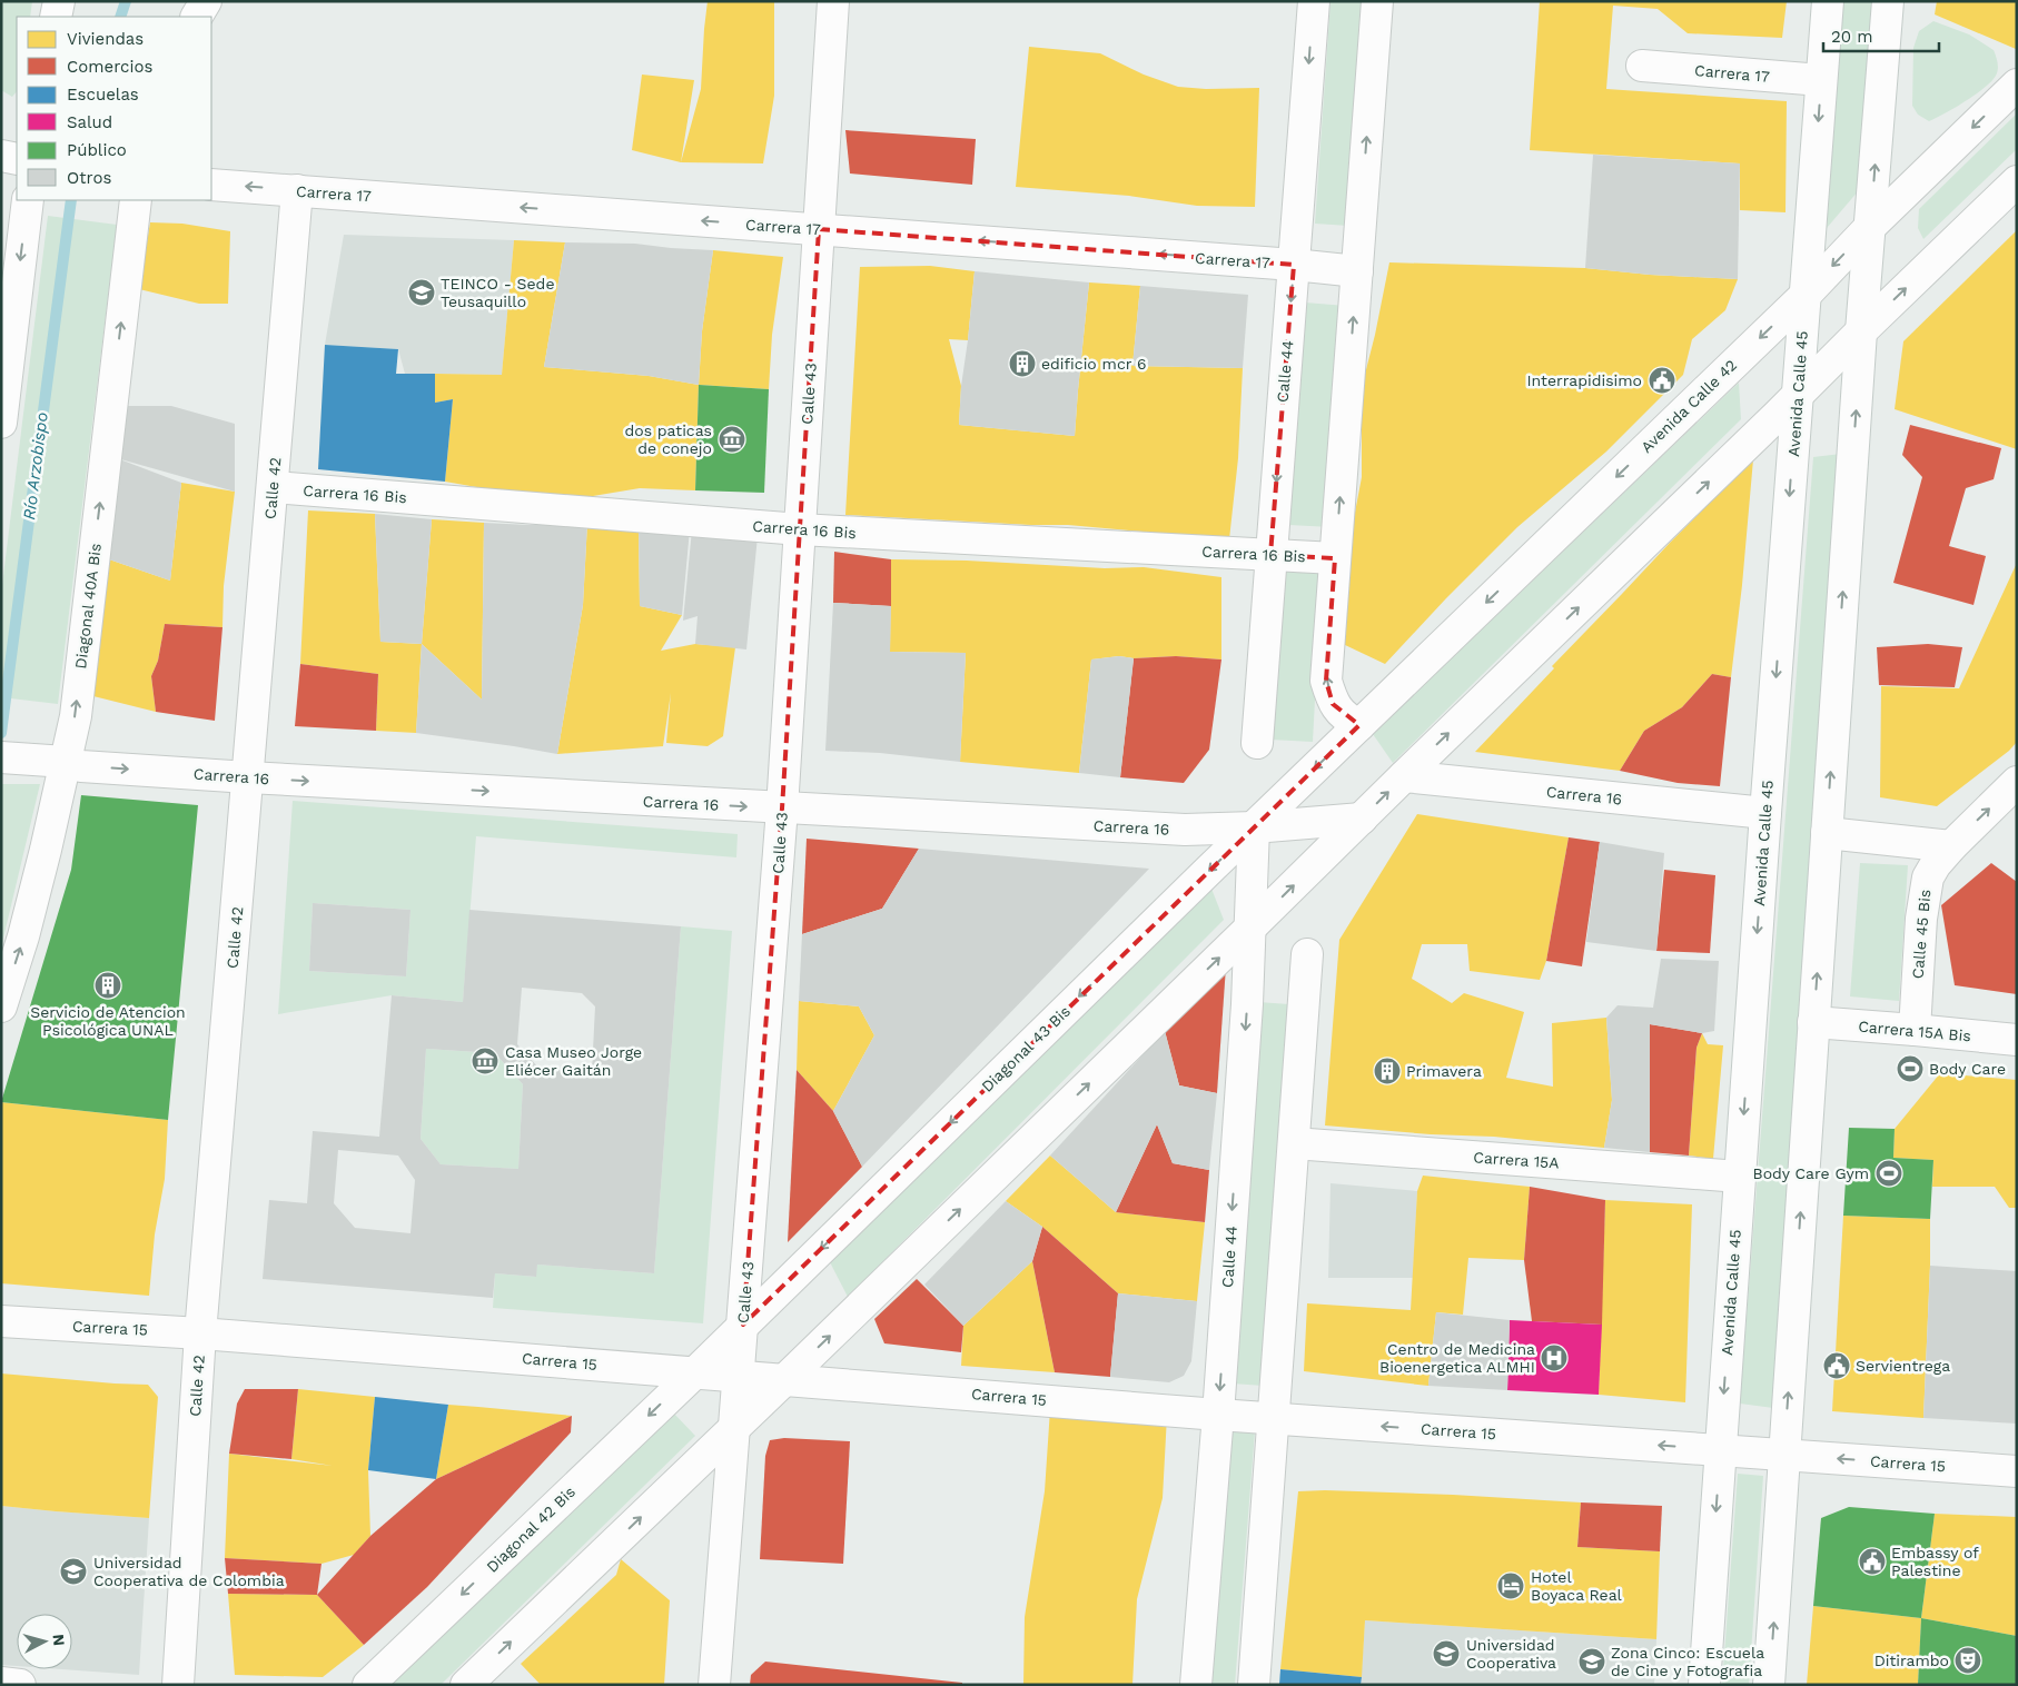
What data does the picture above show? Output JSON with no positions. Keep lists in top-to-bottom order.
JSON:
{
  "streets": {
    "street": [
      "Carrera 17",
      "Calle 44",
      "Calle 43",
      "Avenida Calle 45",
      "Avenida Calle 42",
      "Calle 42",
      "Carrera 16 Bis",
      "Diagonal 40A Bis",
      "Carrera 16",
      "Calle 45 Bis",
      "Carrera 15A Bis",
      "Diagonal 43 Bis",
      "Carrera 15A",
      "Carrera 15",
      "Diagonal 42 Bis"
    ]
  },
  "crossings": [
    ["Carrera 17", "Calle 44"],
    ["Carrera 17", "Calle 43"],
    ["Carrera 17", "Avenida Calle 45"],
    ["Carrera 17", "Calle 42"],
    ["Calle 44", "Carrera 16 Bis"],
    ["Calle 44", "Carrera 16"],
    ["Calle 44", "Diagonal 43 Bis"],
    ["Calle 44", "Carrera 15"],
    ["Calle 43", "Carrera 16 Bis"],
    ["Calle 43", "Carrera 16"],
    ["Calle 43", "Diagonal 43 Bis"],
    ["Calle 43", "Carrera 15"],
    ["Avenida Calle 45", "Avenida Calle 42"],
    ["Avenida Calle 45", "Carrera 16"],
    ["Avenida Calle 45", "Carrera 15A"],
    ["Avenida Calle 45", "Carrera 15"],
    ["Avenida Calle 42", "Diagonal 43 Bis"],
    ["Calle 42", "Carrera 16 Bis"],
    ["Calle 42", "Carrera 16"],
    ["Calle 42", "Carrera 15"],
    ["Diagonal 40A Bis", "Carrera 16"],
    ["Carrera 16", "Diagonal 43 Bis"],
    ["Calle 45 Bis", "Carrera 15A Bis"],
    ["Diagonal 43 Bis", "Carrera 15"],
    ["Diagonal 43 Bis", "Diagonal 42 Bis"],
    ["Carrera 15", "Diagonal 42 Bis"]
  ],
  "one_way": ["Carrera 17", "Diagonal 40A Bis", "Carrera 16"],
  "water": ["Río Arzobispo"],
  "places": {
    "school or university": [
      "TEINCO - Sede Teusaquillo",
      "Universidad Cooperativa de Colombia",
      "Universidad Cooperativa",
      "Zona Cinco: Escuela de Cine y Fotografia"
    ],
    "building": ["edificio mcr 6", "Servicio de Atencion Psicológica UNAL", "Primavera"],
    "public building": ["Interrapidisimo", "Servientrega", "Embassy of Palestine"],
    "museum": ["dos paticas de conejo", "Casa Museo Jorge Eliécer Gaitán"],
    "sports": ["Body Care", "Body Care Gym"],
    "hospital": ["Centro de Medicina Bioenergetica ALMHI"],
    "hotel": ["Hotel Boyaca Real"],
    "theatre": ["Ditirambo"]
  },
  "legend": [
    "Viviendas",
    "Comercios",
    "Escuelas",
    "Salud",
    "Público",
    "Otros"
  ],
  "scale_bar": "20 m",
  "north": "right"
}
